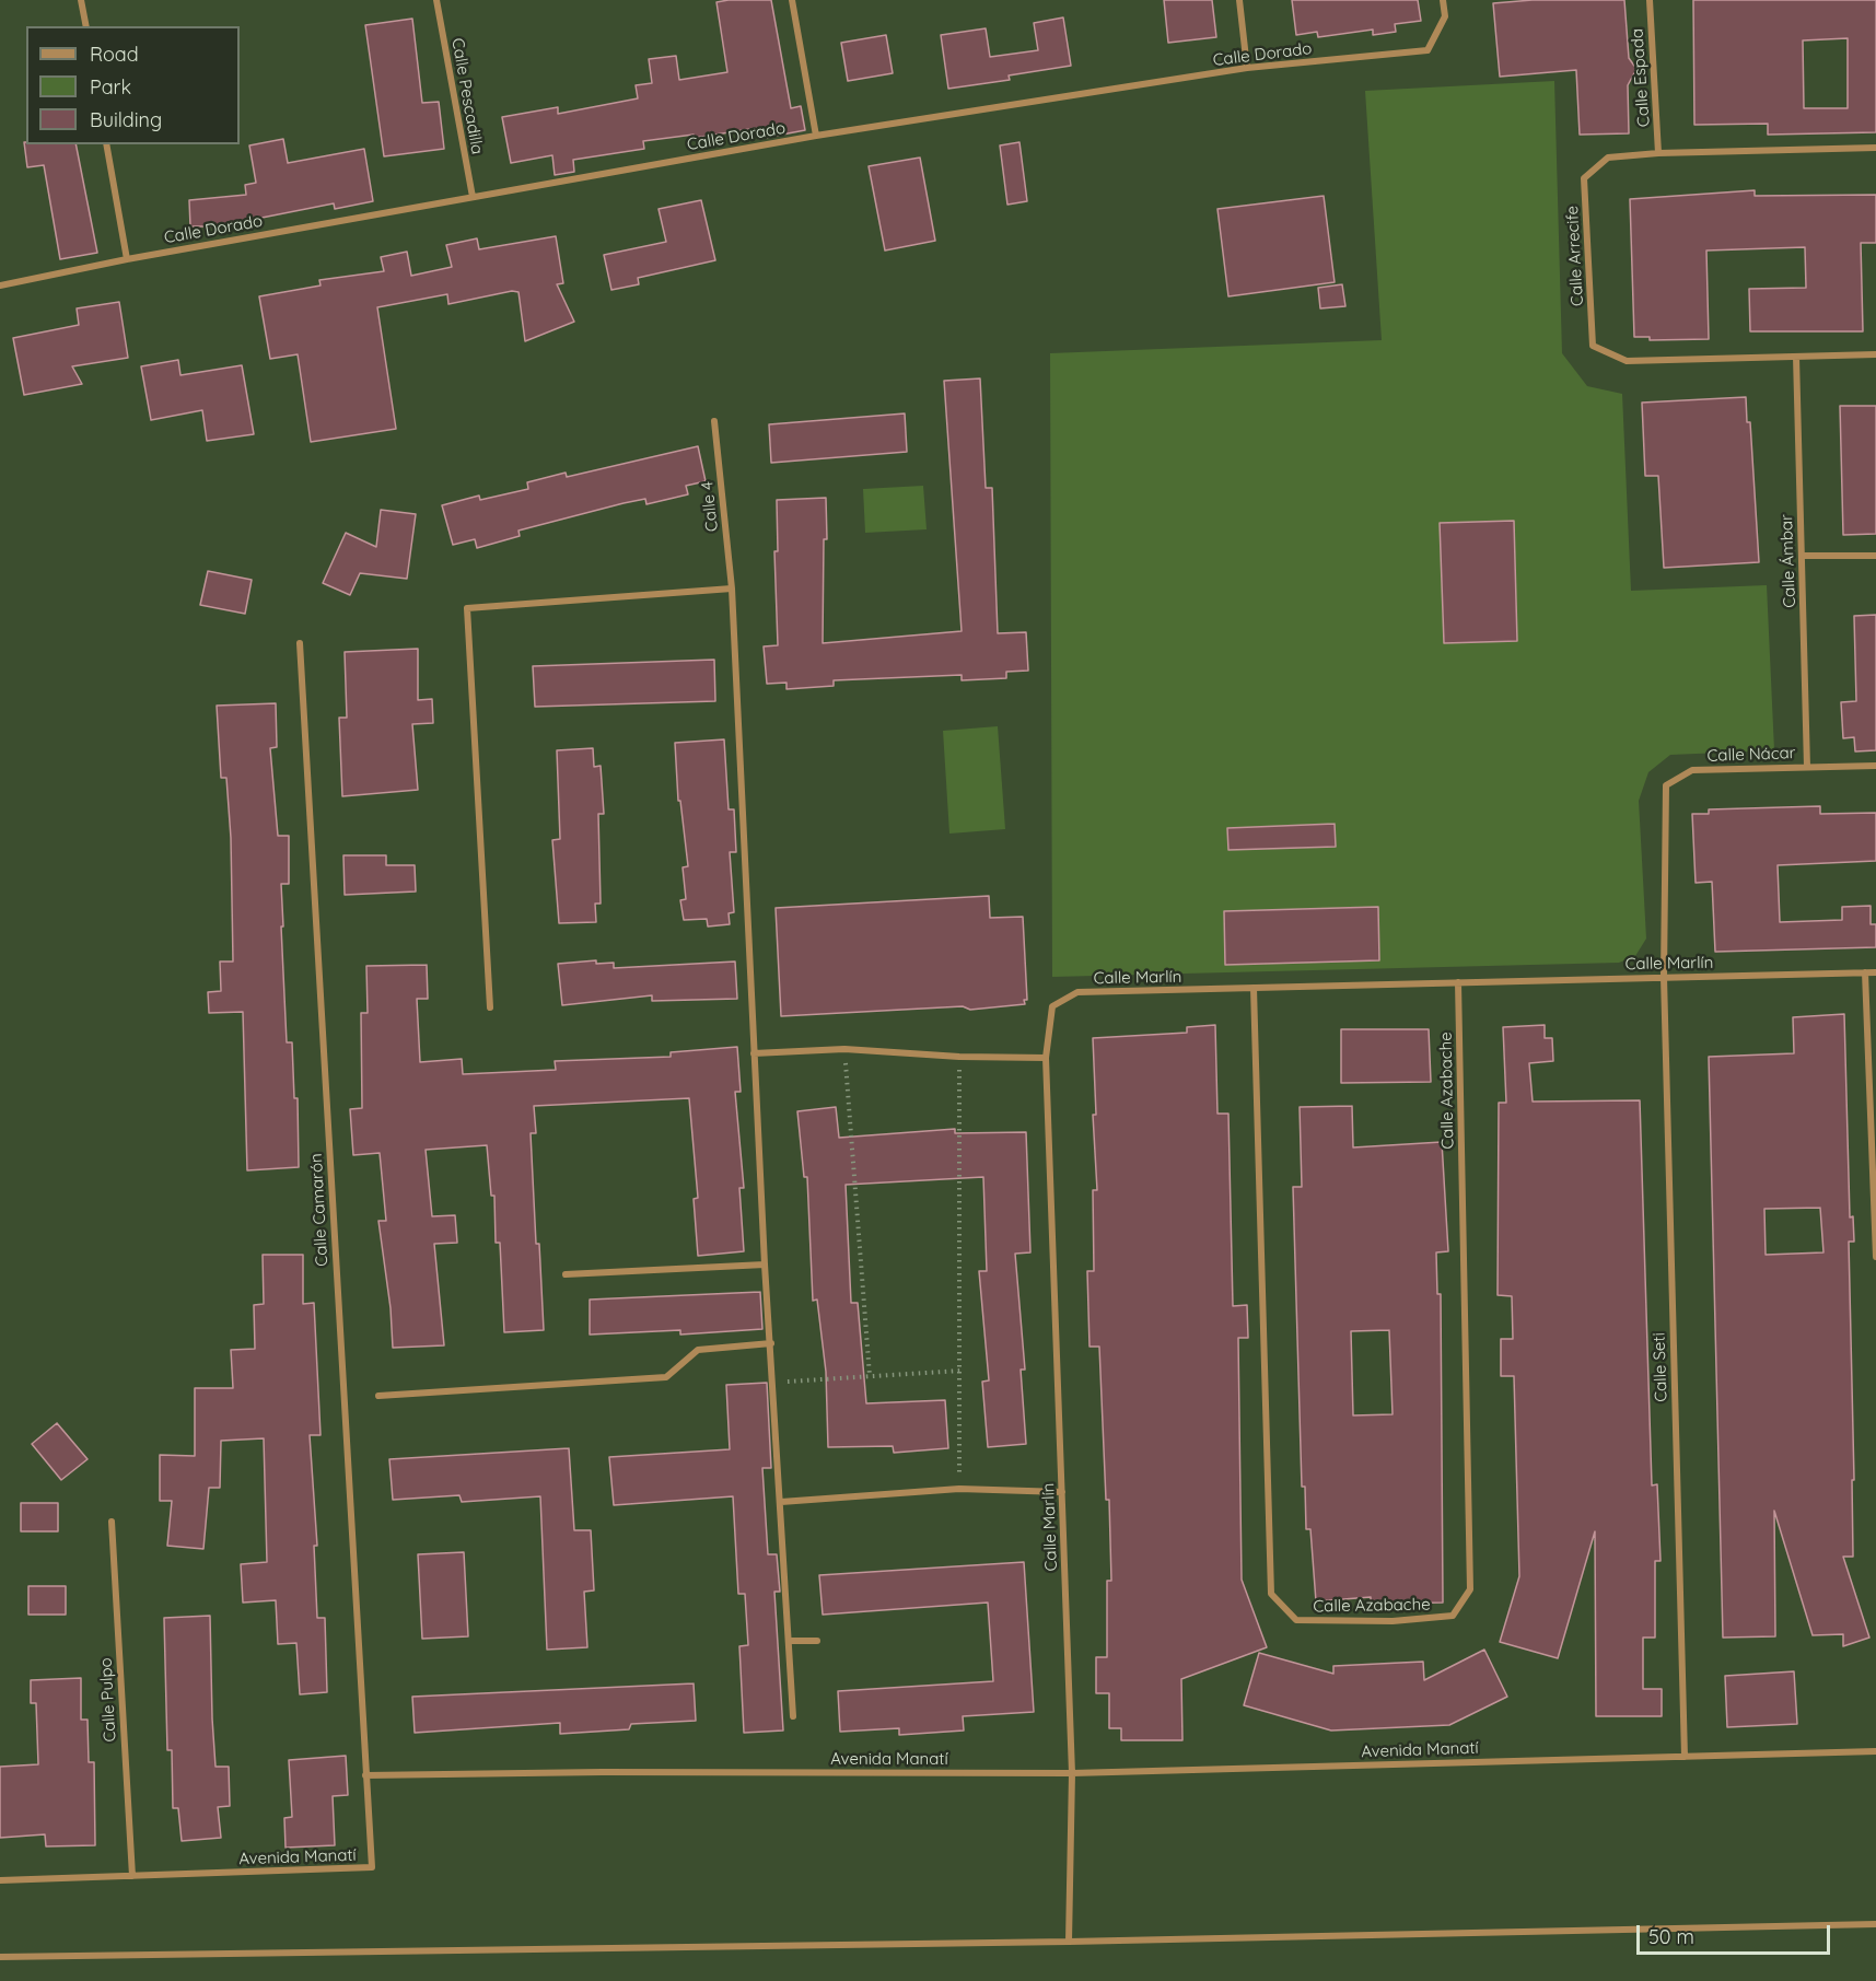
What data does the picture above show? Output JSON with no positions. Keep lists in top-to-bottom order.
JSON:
{
  "streets": {
    "street": [
      "Calle Dorado",
      "Calle Espada",
      "Calle Pescadilla",
      "Calle Arrecife",
      "Calle 4",
      "Calle Ámbar",
      "Calle Nácar",
      "Calle Marlín",
      "Calle Azabache",
      "Calle Camarón",
      "Calle Seti",
      "Calle Pulpo",
      "Avenida Manatí"
    ]
  },
  "crossings": [
    ["Calle Dorado", "Calle Pescadilla"],
    ["Calle Espada", "Calle Arrecife"],
    ["Calle Arrecife", "Calle Ámbar"],
    ["Calle Ámbar", "Calle Nácar"],
    ["Calle Nácar", "Calle Marlín"],
    ["Calle Nácar", "Calle Seti"],
    ["Calle Marlín", "Calle Azabache"],
    ["Calle Marlín", "Calle Seti"],
    ["Calle Marlín", "Avenida Manatí"],
    ["Calle Camarón", "Avenida Manatí"],
    ["Calle Seti", "Avenida Manatí"],
    ["Calle Pulpo", "Avenida Manatí"]
  ],
  "legend": ["Road", "Park", "Building"],
  "scale_bar": "50 m"
}
